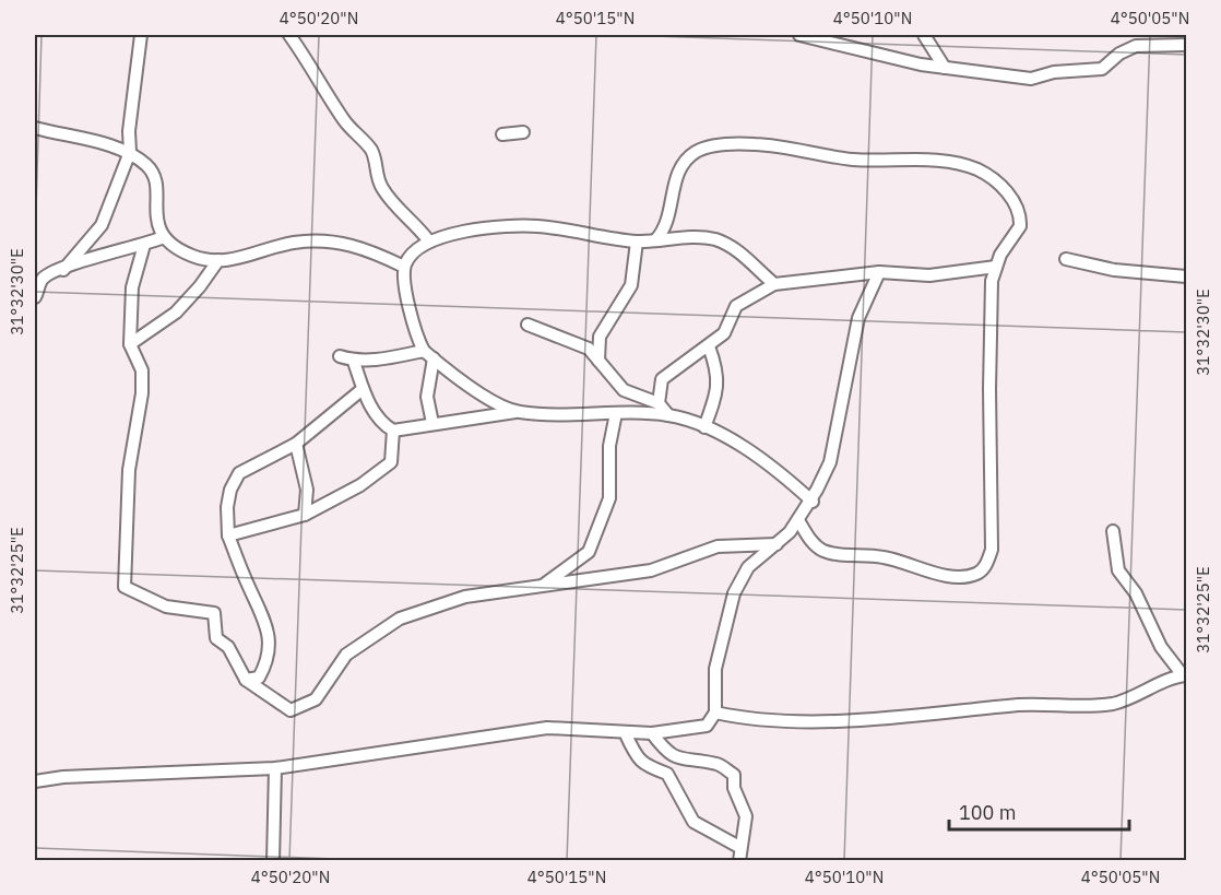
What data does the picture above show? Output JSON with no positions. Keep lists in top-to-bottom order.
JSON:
{
  "scale_bar": "100 m",
  "coordinates": [
    "4°50'20\"N",
    "4°50'15\"N",
    "4°50'10\"N",
    "4°50'05\"N",
    "31°32'30\"E",
    "31°32'25\"E"
  ]
}
